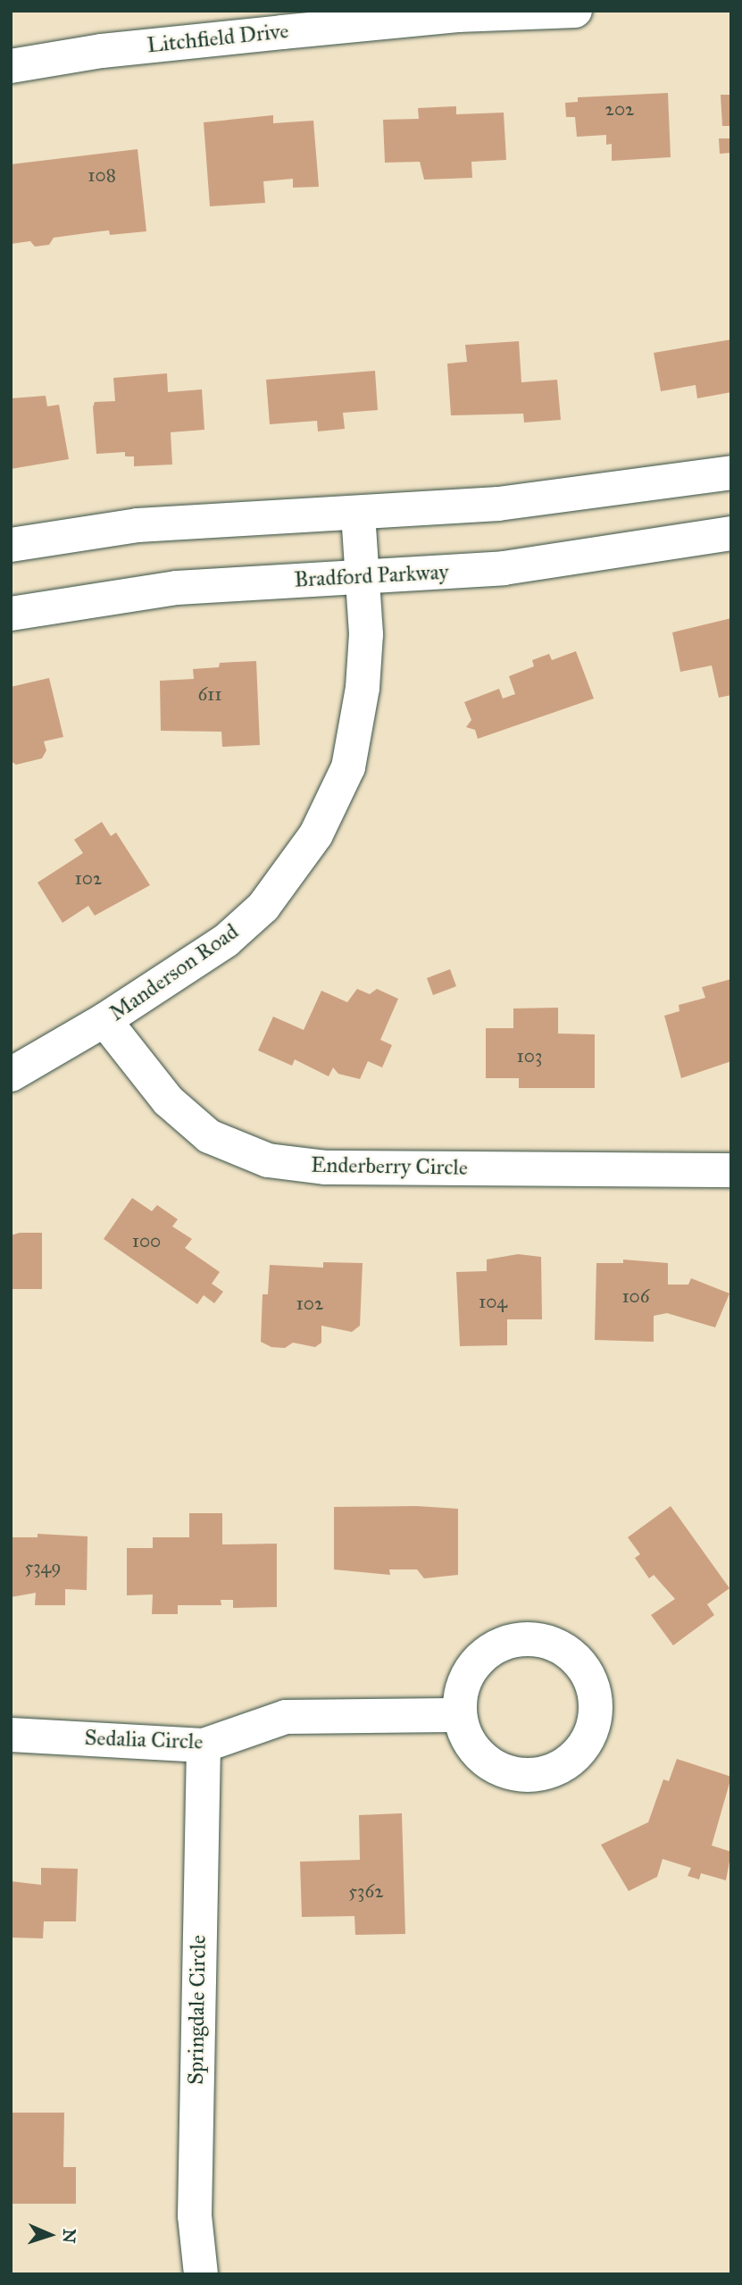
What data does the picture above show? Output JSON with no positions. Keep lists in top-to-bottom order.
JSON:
{
  "streets": {
    "street": [
      "Litchfield Drive",
      "Bradford Parkway",
      "Manderson Road",
      "Enderberry Circle",
      "Sedalia Circle",
      "Springdale Circle"
    ]
  },
  "crossings": [
    ["Bradford Parkway", "Manderson Road"],
    ["Manderson Road", "Enderberry Circle"],
    ["Sedalia Circle", "Springdale Circle"]
  ],
  "house_numbers": [
    "202",
    "108",
    "611",
    "102",
    "103",
    "100",
    "106",
    "104",
    "102",
    "5349",
    "5362"
  ],
  "north": "right"
}
